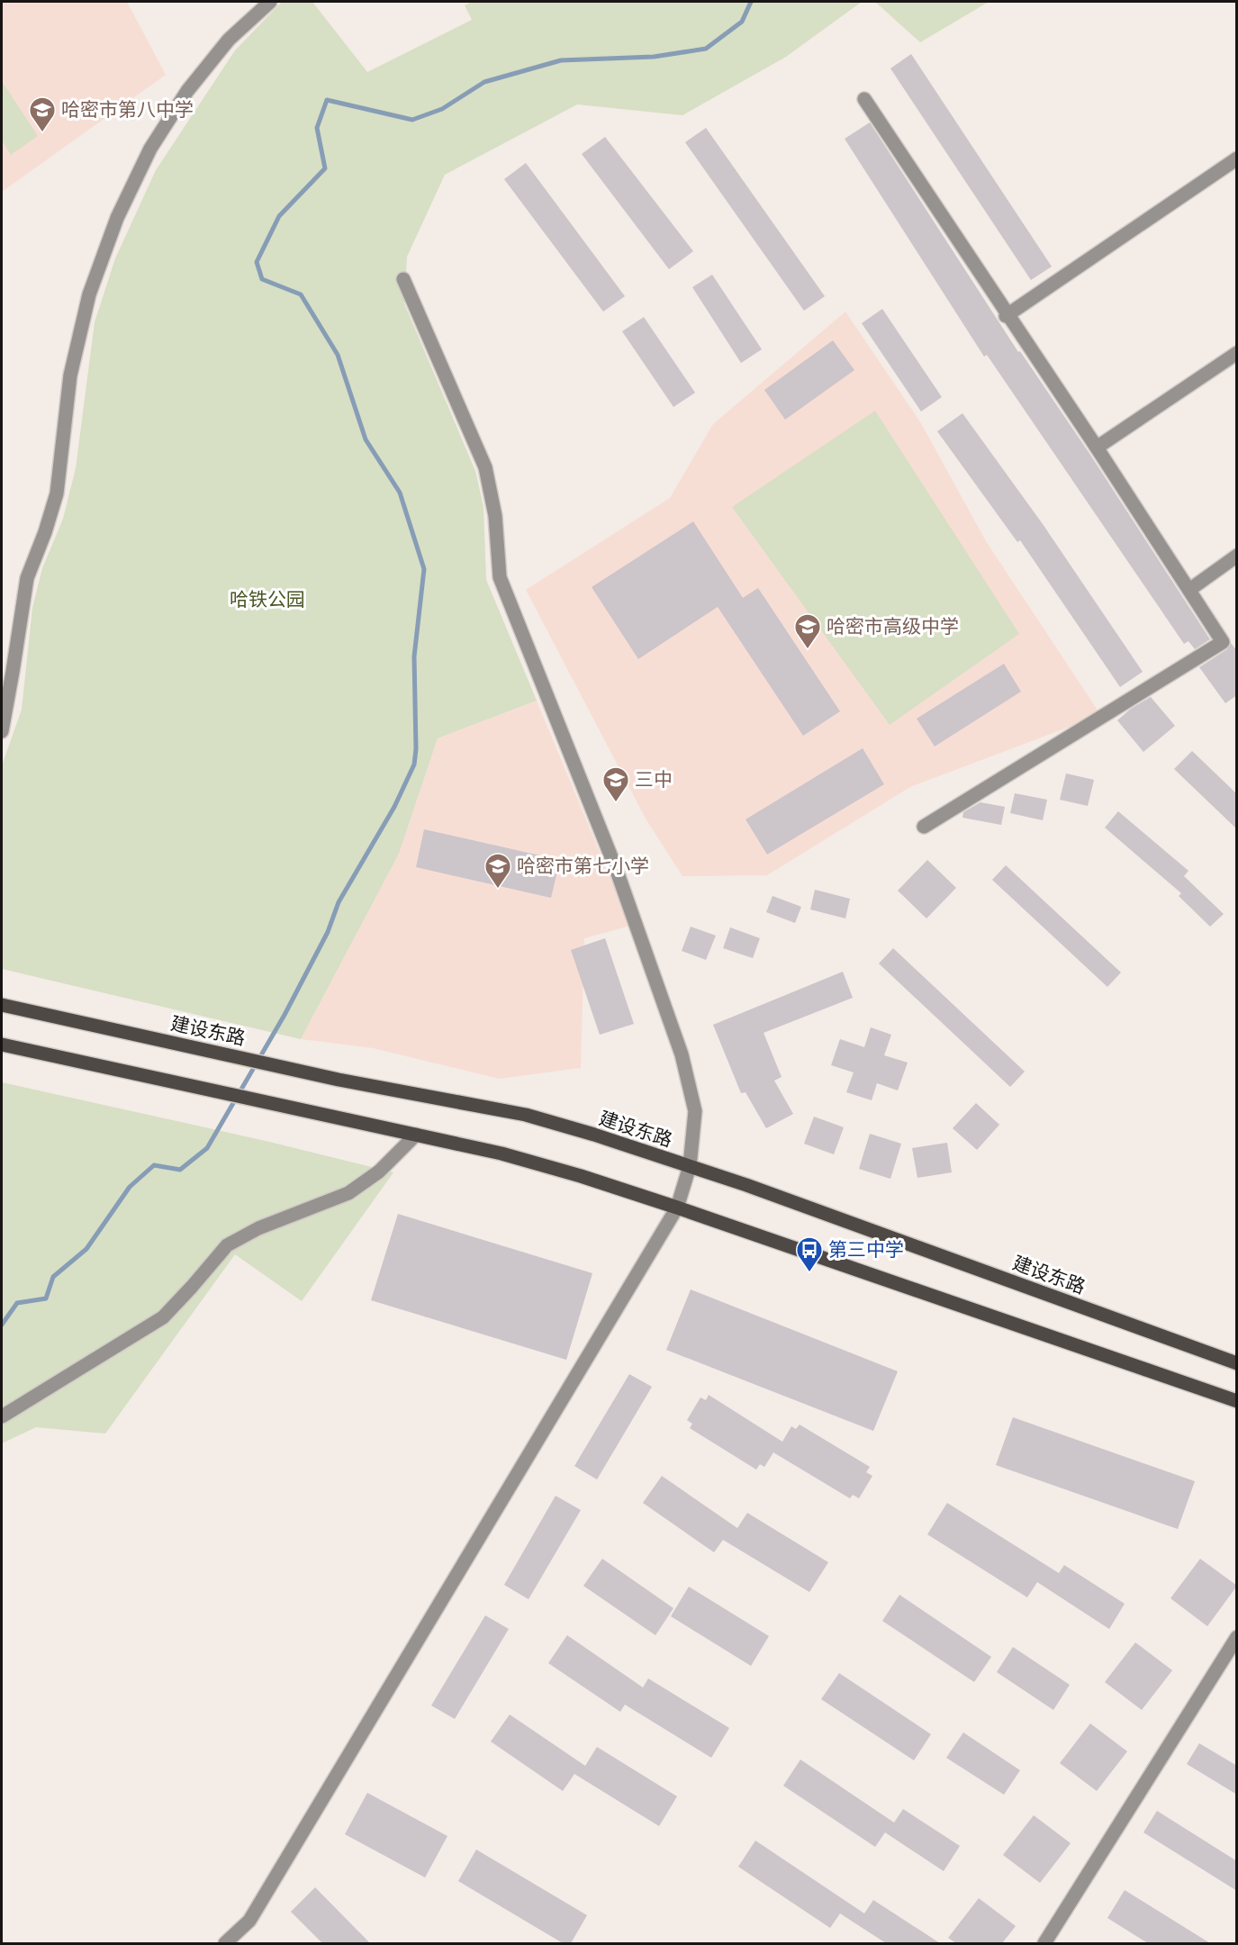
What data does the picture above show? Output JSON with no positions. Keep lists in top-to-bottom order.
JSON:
{
  "streets": {
    "main road": ["建设东路"]
  },
  "parks": ["哈铁公园"],
  "places": {
    "school or university": [
      "哈密市第八中学",
      "哈密市高级中学",
      "三中",
      "哈密市第七小学"
    ],
    "bus stop": ["第三中学"]
  }
}
